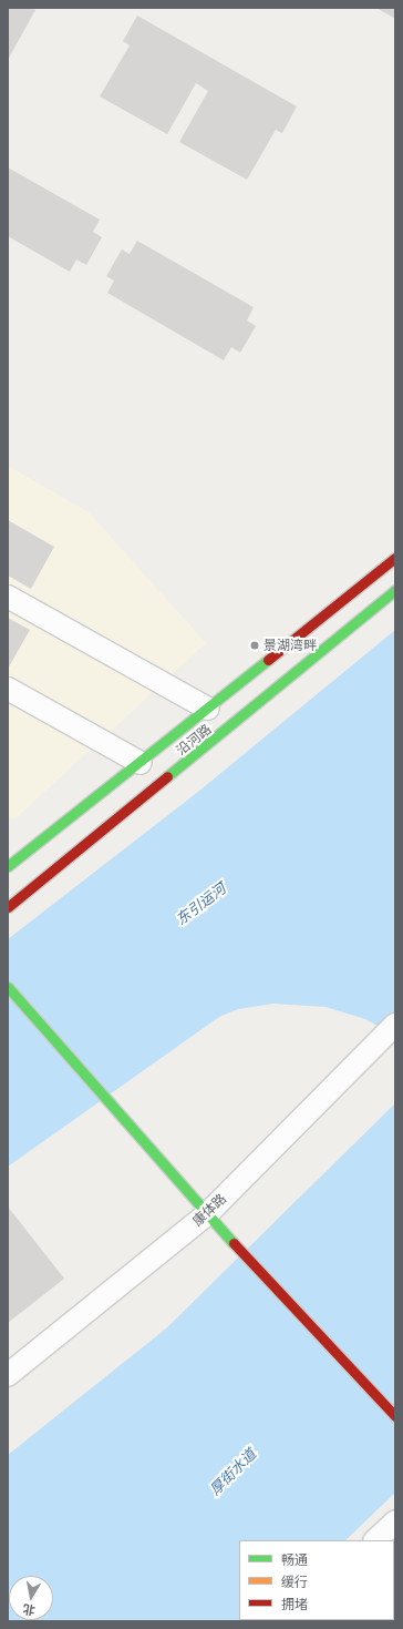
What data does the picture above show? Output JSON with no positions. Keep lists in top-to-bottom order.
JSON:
{
  "streets": {
    "main road": ["沿河路"],
    "street": ["康体路"]
  },
  "water": ["东引运河", "厚街水道"],
  "places": ["景湖湾畔"],
  "legend": ["畅通", "缓行", "拥堵"],
  "north": "bottom"
}
